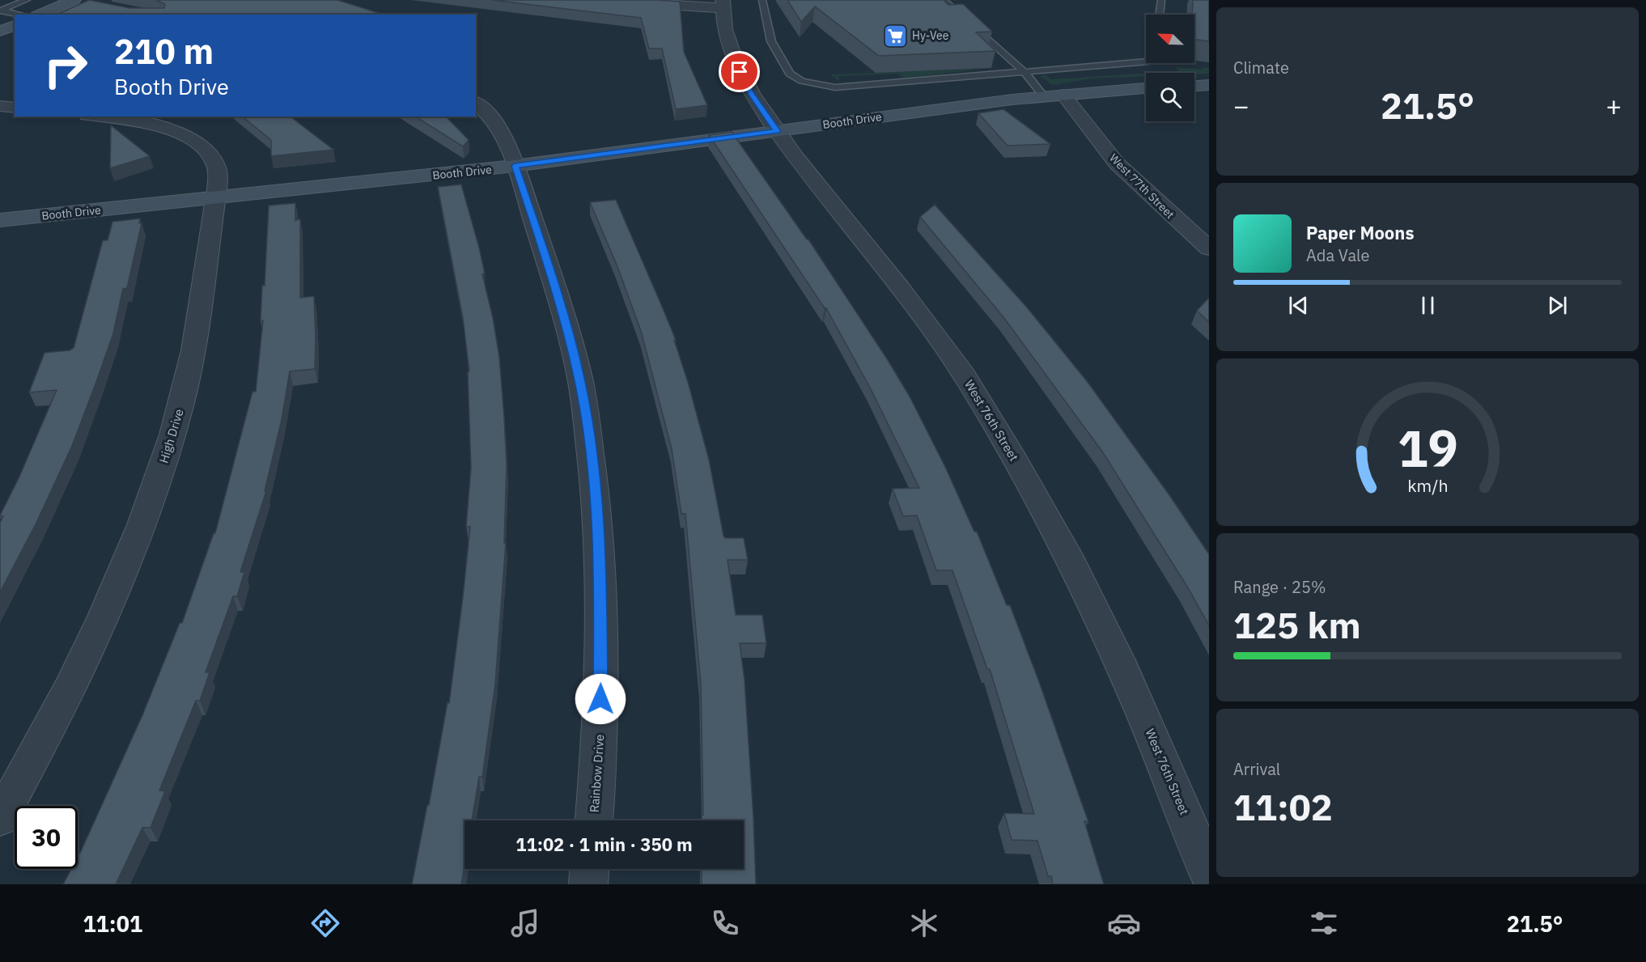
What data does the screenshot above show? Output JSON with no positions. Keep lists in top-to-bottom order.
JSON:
{
  "streets": {
    "street": [
      "Booth Drive",
      "West 77th Street",
      "West 76th Street",
      "High Drive",
      "Rainbow Drive"
    ]
  },
  "crossings": [
    ["Booth Drive", "West 77th Street"],
    ["Booth Drive", "West 76th Street"],
    ["Booth Drive", "High Drive"],
    ["Booth Drive", "Rainbow Drive"]
  ],
  "places": {
    "supermarket": ["Hy-Vee"]
  },
  "north": "top left",
  "page": {
    "tile": [
      "Climate",
      ["Range · 25%", "125 km"],
      ["Arrival", "11:02"]
    ],
    "turn": ["210 m", "Booth Drive"],
    "heat": ["−", "21.5°", "+"],
    "song": ["Paper Moons", "Ada Vale"],
    "limit": "30",
    "trip": "11:02 · 1 min · 350 m",
    "tabs": ["11:01", "21.5°"],
    "gauge": ["19", "km/h"]
  }
}
